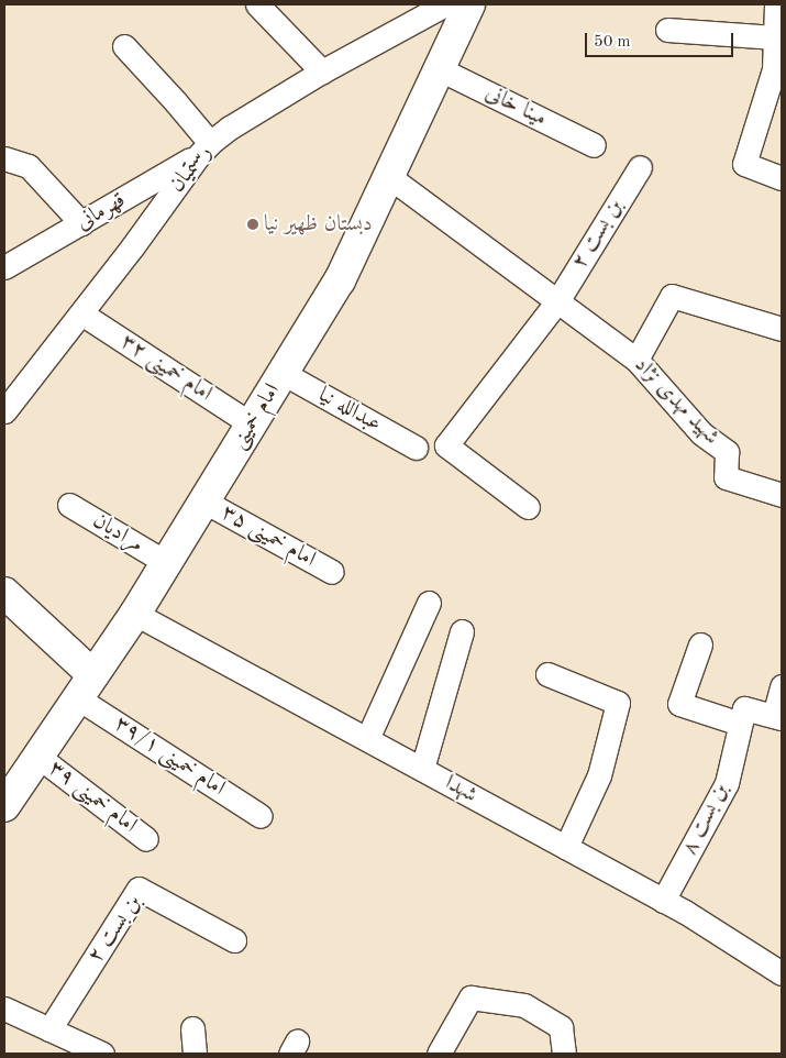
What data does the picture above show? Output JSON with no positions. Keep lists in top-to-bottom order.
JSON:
{
  "streets": {
    "street": [
      "مینا خانی",
      "رستمیان",
      "قهرمانی",
      "بن بست ۲",
      "امام خمینی ۳۲",
      "شهید مهدی نژاد",
      "عبدالله نیا",
      "امام خمینی",
      "مرادیان",
      "امام خمینی ۳۵",
      "امام خمینی ۳۹/۱",
      "شهدا",
      "امام خمینی ۳۹",
      "بن بست ۸"
    ]
  },
  "crossings": [
    ["مینا خانی", "امام خمینی"],
    ["رستمیان", "قهرمانی"],
    ["رستمیان", "امام خمینی ۳۲"],
    ["بن بست ۲", "شهید مهدی نژاد"],
    ["امام خمینی ۳۲", "امام خمینی"],
    ["شهید مهدی نژاد", "امام خمینی"],
    ["عبدالله نیا", "امام خمینی"],
    ["امام خمینی", "مرادیان"],
    ["امام خمینی", "امام خمینی ۳۵"],
    ["امام خمینی", "امام خمینی ۳۹/۱"],
    ["امام خمینی", "شهدا"],
    ["امام خمینی", "امام خمینی ۳۹"],
    ["شهدا", "بن بست ۸"]
  ],
  "places": ["دبستان ظهیر نیا"],
  "scale_bar": "50 m"
}
